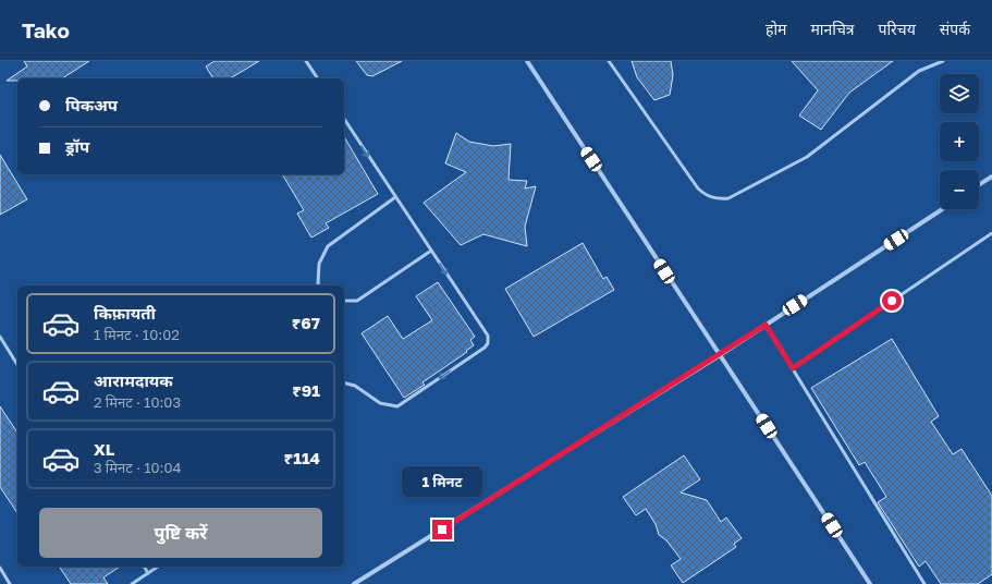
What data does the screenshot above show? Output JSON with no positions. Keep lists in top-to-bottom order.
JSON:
{
  "page": {
    "header": "Tako",
    "nav": [
      "होम",
      "मानचित्र",
      "परिचय",
      "संपर्क"
    ],
    "map_buttons": ["+", "−"],
    "banner": ["पिकअप", "ड्रॉप"],
    "list": [
      {
        "name": "किफ़ायती",
        "note": "1 मिनट · 10:02",
        "value": "₹67"
      },
      {
        "name": "आरामदायक",
        "note": "2 मिनट · 10:03",
        "value": "₹91"
      },
      {
        "name": "XL",
        "note": "3 मिनट · 10:04",
        "value": "₹114"
      }
    ],
    "bubble": "1 मिनट",
    "buttons": "पुष्टि करें"
  }
}
